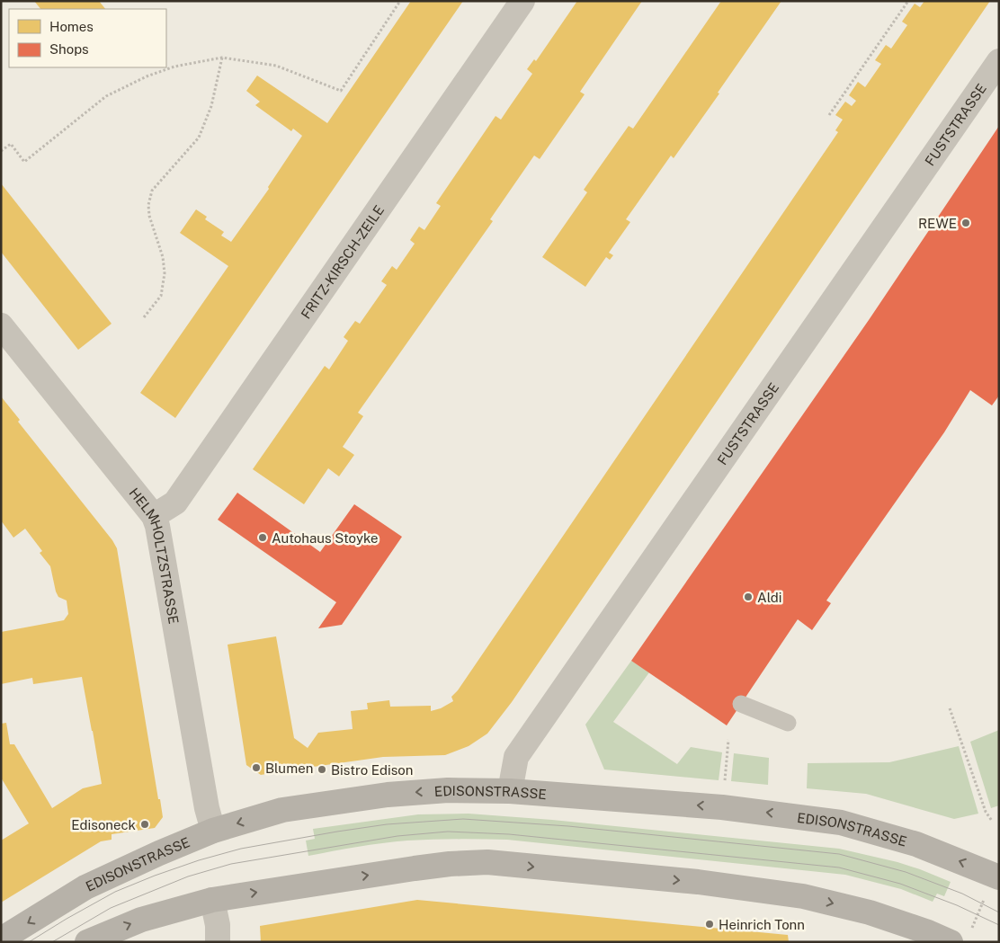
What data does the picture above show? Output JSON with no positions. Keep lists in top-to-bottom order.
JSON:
{
  "streets": {
    "main road": ["EDISONSTRASSE"],
    "street": ["FUSTSTRASSE", "FRITZ-KIRSCH-ZEILE", "HELMHOLTZSTRASSE"]
  },
  "crossings": [
    ["FUSTSTRASSE", "EDISONSTRASSE"],
    ["FRITZ-KIRSCH-ZEILE", "HELMHOLTZSTRASSE"],
    ["HELMHOLTZSTRASSE", "EDISONSTRASSE"]
  ],
  "places": [
    "REWE",
    "Autohaus Stoyke",
    "Aldi",
    "Blumen",
    "Bistro Edison",
    "Edisoneck",
    "Heinrich Tonn"
  ],
  "legend": ["Homes", "Shops"]
}
